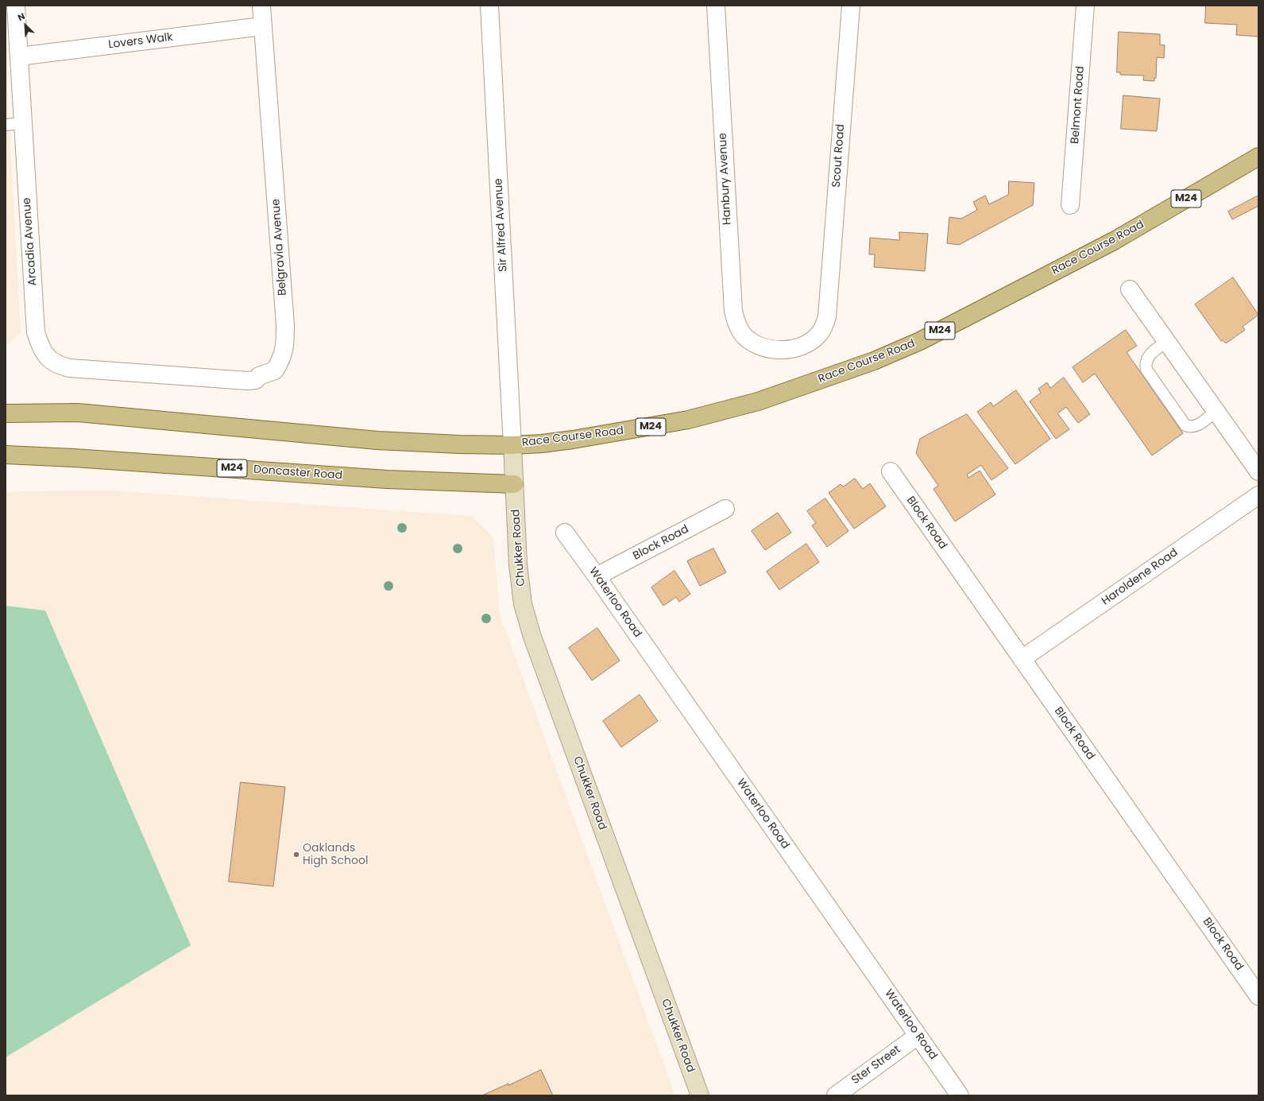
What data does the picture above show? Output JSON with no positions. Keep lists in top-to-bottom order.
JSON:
{
  "streets": {
    "main road": ["M24", "Race Course Road", "Doncaster Road"],
    "street": [
      "Lovers Walk",
      "Belmont Road",
      "Scout Road",
      "Hanbury Avenue",
      "Sir Alfred Avenue",
      "Arcadia Avenue",
      "Belgravia Avenue",
      "Block Road",
      "Chukker Road",
      "Haroldene Road",
      "Waterloo Road",
      "Ster Street"
    ]
  },
  "crossings": [
    ["Lovers Walk", "Arcadia Avenue"],
    ["Lovers Walk", "Belgravia Avenue"],
    ["Scout Road", "Hanbury Avenue"],
    ["M24", "Sir Alfred Avenue"],
    ["M24", "Race Course Road"],
    ["M24", "Chukker Road"],
    ["Sir Alfred Avenue", "Race Course Road"],
    ["Sir Alfred Avenue", "Chukker Road"],
    ["Arcadia Avenue", "Belgravia Avenue"],
    ["Race Course Road", "Chukker Road"],
    ["Doncaster Road", "Chukker Road"],
    ["Block Road", "Haroldene Road"],
    ["Block Road", "Waterloo Road"],
    ["Waterloo Road", "Ster Street"]
  ],
  "places": ["Oaklands High School"],
  "north": "top left"
}
